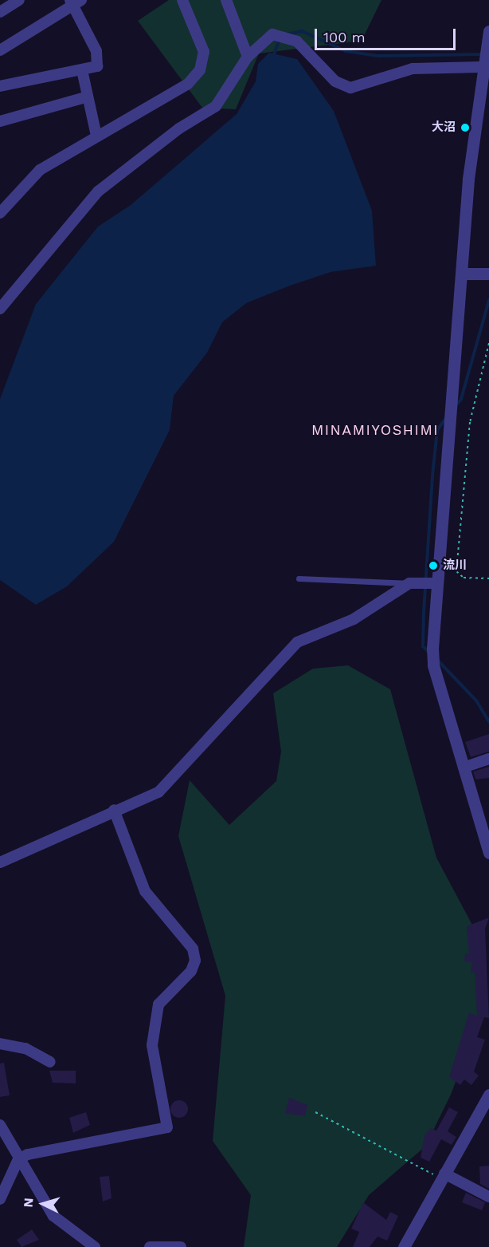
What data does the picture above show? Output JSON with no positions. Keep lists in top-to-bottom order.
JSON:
{
  "districts": ["MINAMIYOSHIMI"],
  "places": ["大沼", "流川"],
  "scale_bar": "100 m",
  "north": "left"
}
